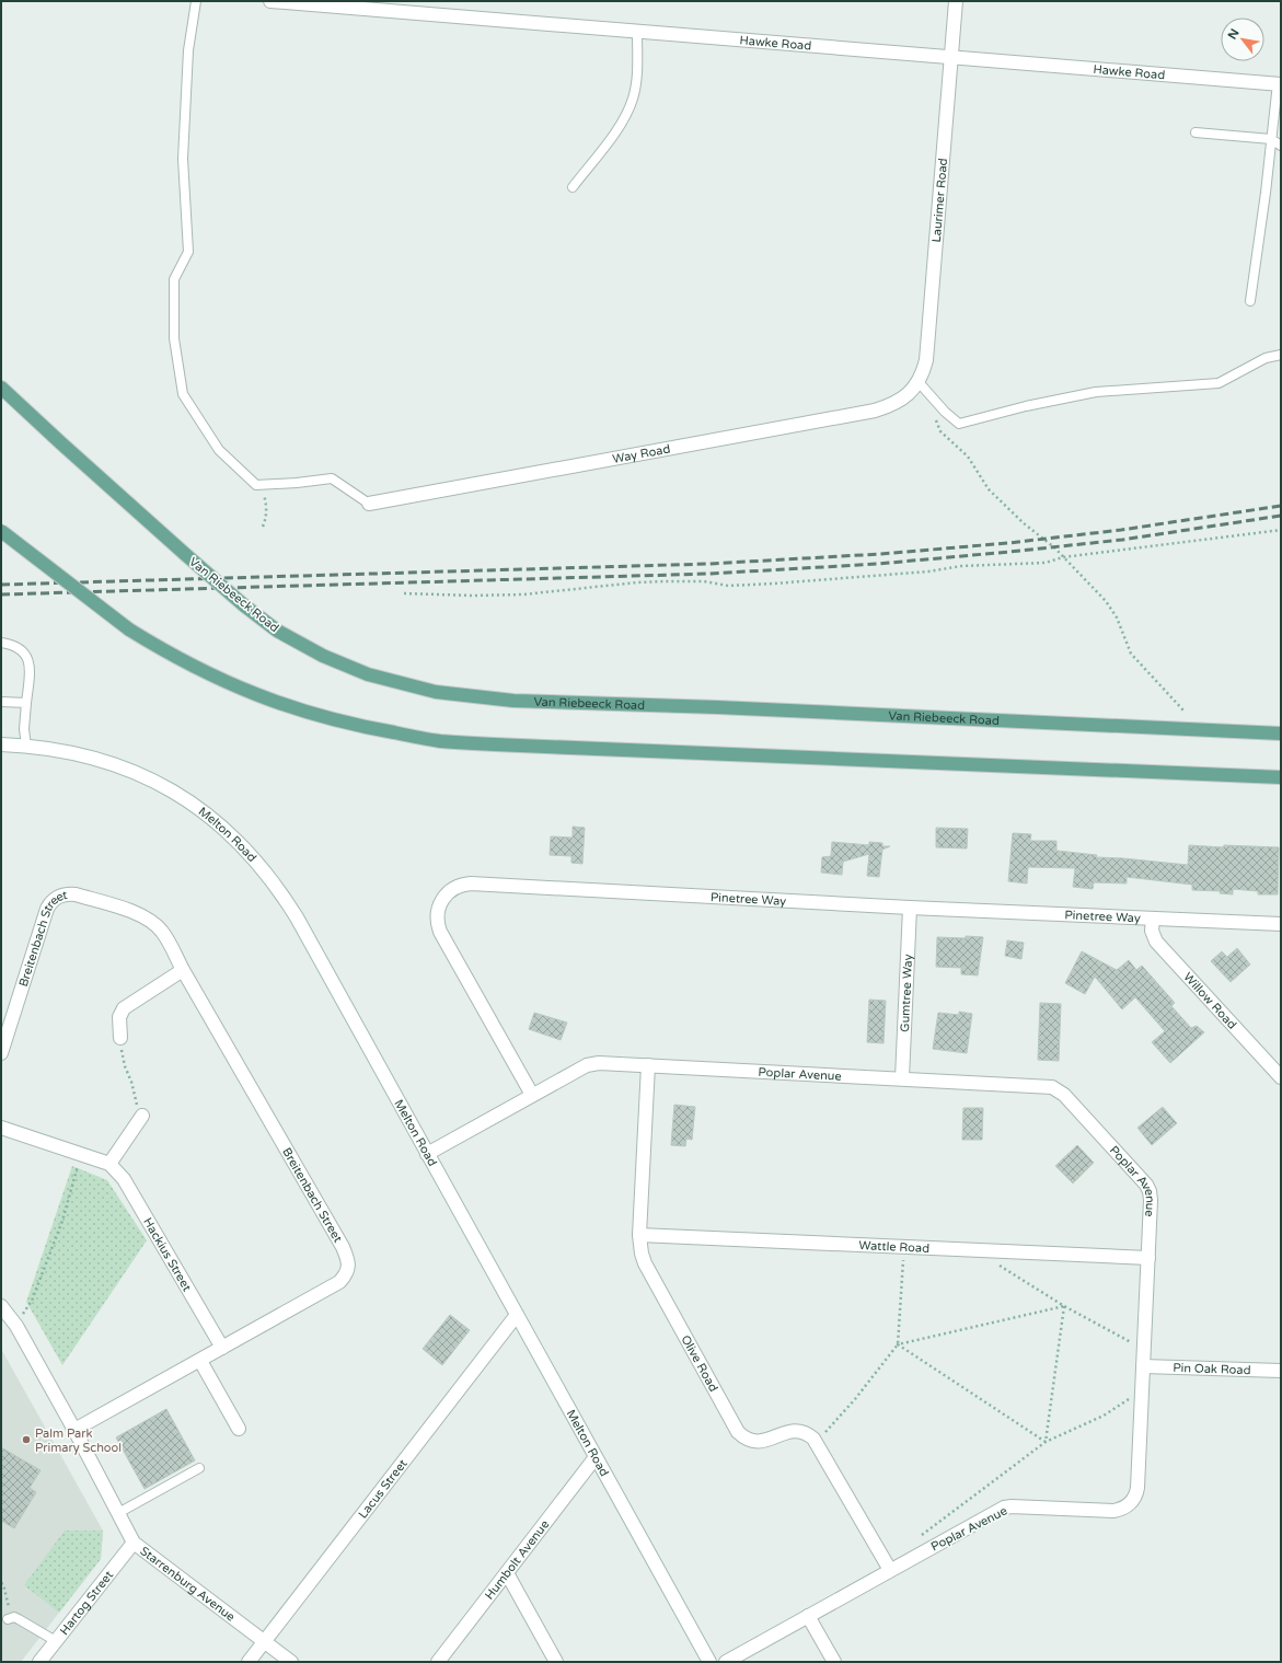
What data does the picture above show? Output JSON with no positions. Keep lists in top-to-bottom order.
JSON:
{
  "streets": {
    "main road": ["Van Riebeeck Road"],
    "street": [
      "Hawke Road",
      "Laurimer Road",
      "Way Road",
      "Melton Road",
      "Pinetree Way",
      "Breitenbach Street",
      "Gumtree Way",
      "Willow Road",
      "Poplar Avenue",
      "Wattle Road",
      "Hackius Street",
      "Olive Road",
      "Pin Oak Road",
      "Lacus Street",
      "Humbolt Avenue",
      "Starrenburg Avenue",
      "Hartog Street"
    ]
  },
  "crossings": [
    ["Hawke Road", "Laurimer Road"],
    ["Laurimer Road", "Way Road"],
    ["Melton Road", "Poplar Avenue"],
    ["Melton Road", "Lacus Street"],
    ["Melton Road", "Humbolt Avenue"],
    ["Pinetree Way", "Gumtree Way"],
    ["Pinetree Way", "Willow Road"],
    ["Pinetree Way", "Poplar Avenue"],
    ["Breitenbach Street", "Hackius Street"],
    ["Breitenbach Street", "Starrenburg Avenue"],
    ["Gumtree Way", "Poplar Avenue"],
    ["Poplar Avenue", "Wattle Road"],
    ["Poplar Avenue", "Olive Road"],
    ["Poplar Avenue", "Pin Oak Road"],
    ["Wattle Road", "Olive Road"],
    ["Lacus Street", "Starrenburg Avenue"],
    ["Starrenburg Avenue", "Hartog Street"]
  ],
  "places": ["Palm Park Primary School"],
  "north": "top left"
}
